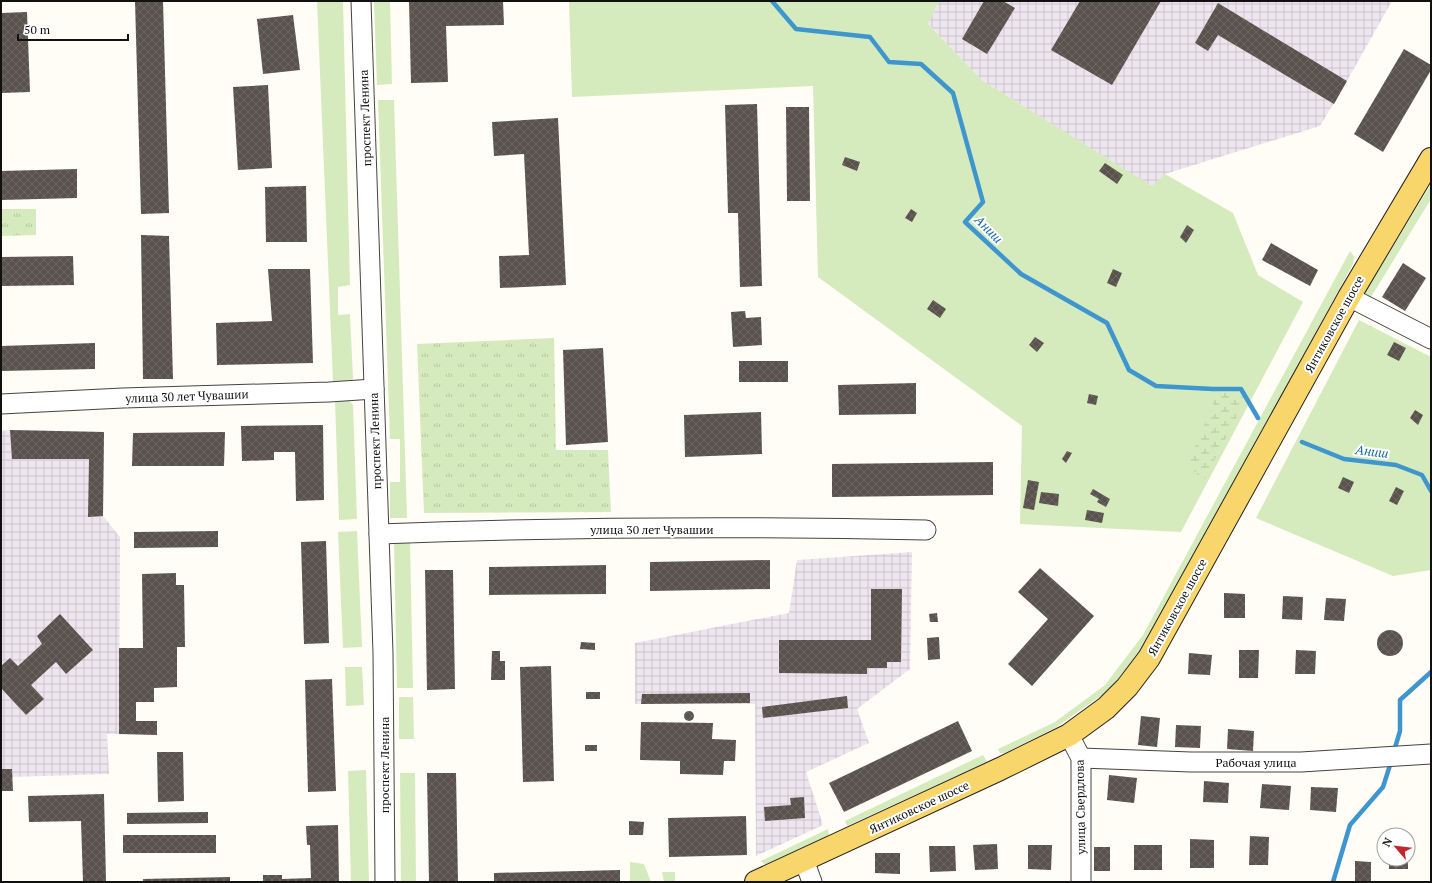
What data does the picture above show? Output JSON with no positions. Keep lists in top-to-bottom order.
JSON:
{
  "streets": {
    "main road": ["Янтиковское шоссе"],
    "street": [
      "проспект Ленина",
      "улица 30 лет Чувашии",
      "Рабочая улица",
      "улица Свердлова"
    ]
  },
  "crossings": [
    ["проспект Ленина", "улица 30 лет Чувашии"],
    ["Янтиковское шоссе", "улица Свердлова"],
    ["Рабочая улица", "улица Свердлова"]
  ],
  "water": ["Аниш"],
  "scale_bar": "50 m",
  "north": "top left"
}
